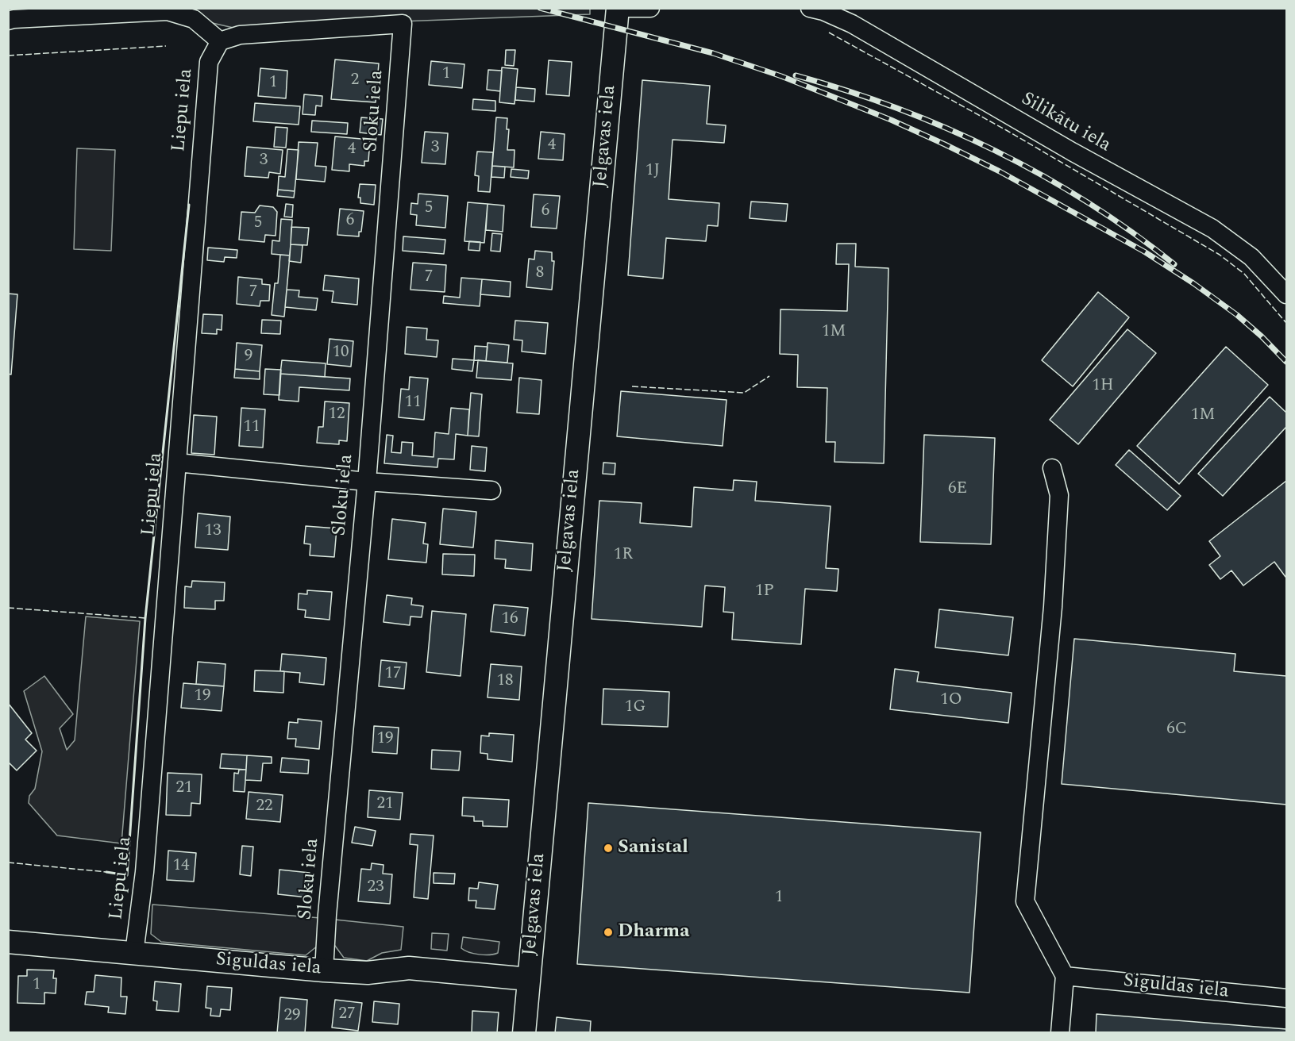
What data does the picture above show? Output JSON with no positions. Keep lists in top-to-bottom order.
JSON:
{
  "streets": {
    "street": [
      "Liepu iela",
      "Sloku iela",
      "Silikātu iela",
      "Jelgavas iela",
      "Siguldas iela"
    ]
  },
  "crossings": [
    ["Liepu iela", "Sloku iela"],
    ["Liepu iela", "Siguldas iela"],
    ["Sloku iela", "Siguldas iela"],
    ["Jelgavas iela", "Siguldas iela"]
  ],
  "places": ["Sanistal", "Dharma"],
  "house_numbers": [
    "1",
    "2",
    "1",
    "4",
    "3",
    "4",
    "3",
    "1J",
    "5",
    "6",
    "6",
    "5",
    "8",
    "7",
    "7",
    "1M",
    "10",
    "9",
    "1H",
    "11",
    "12",
    "1M",
    "11",
    "6E",
    "13",
    "1R",
    "1P",
    "16",
    "17",
    "18",
    "19",
    "1O",
    "1G",
    "6C",
    "19",
    "21",
    "21",
    "22",
    "14",
    "23",
    "1",
    "1",
    "27",
    "29"
  ]
}
